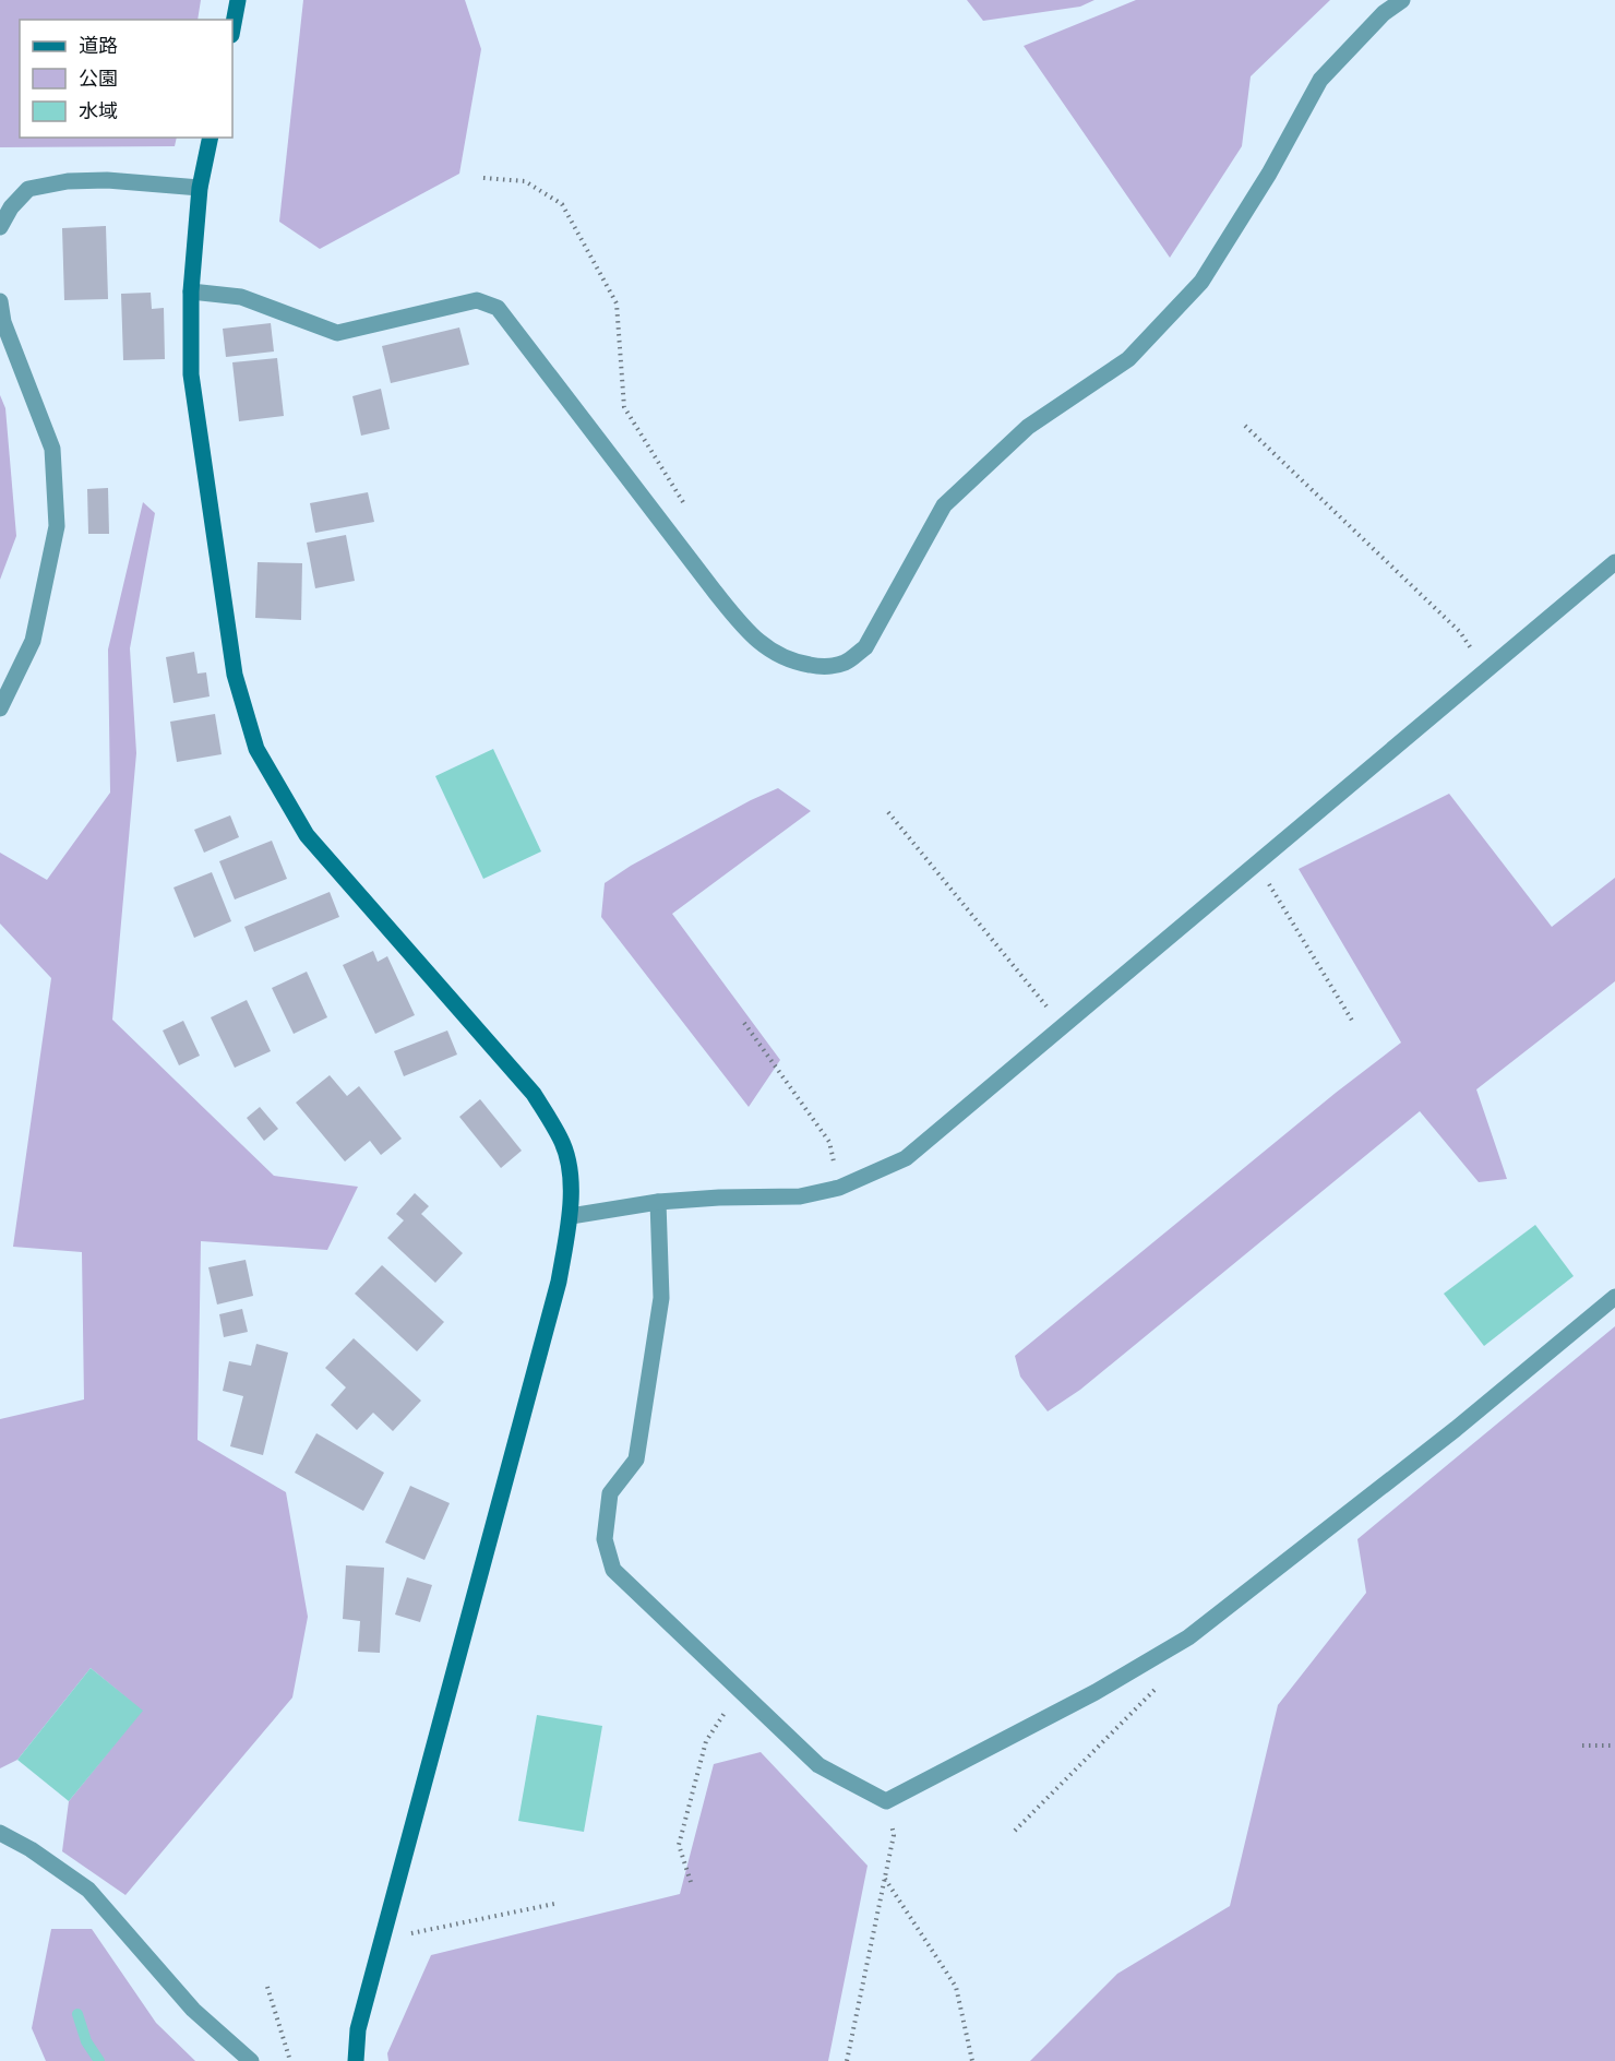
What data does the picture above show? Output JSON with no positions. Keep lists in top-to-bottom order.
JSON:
{
  "legend": ["道路", "公園", "水域"]
}
